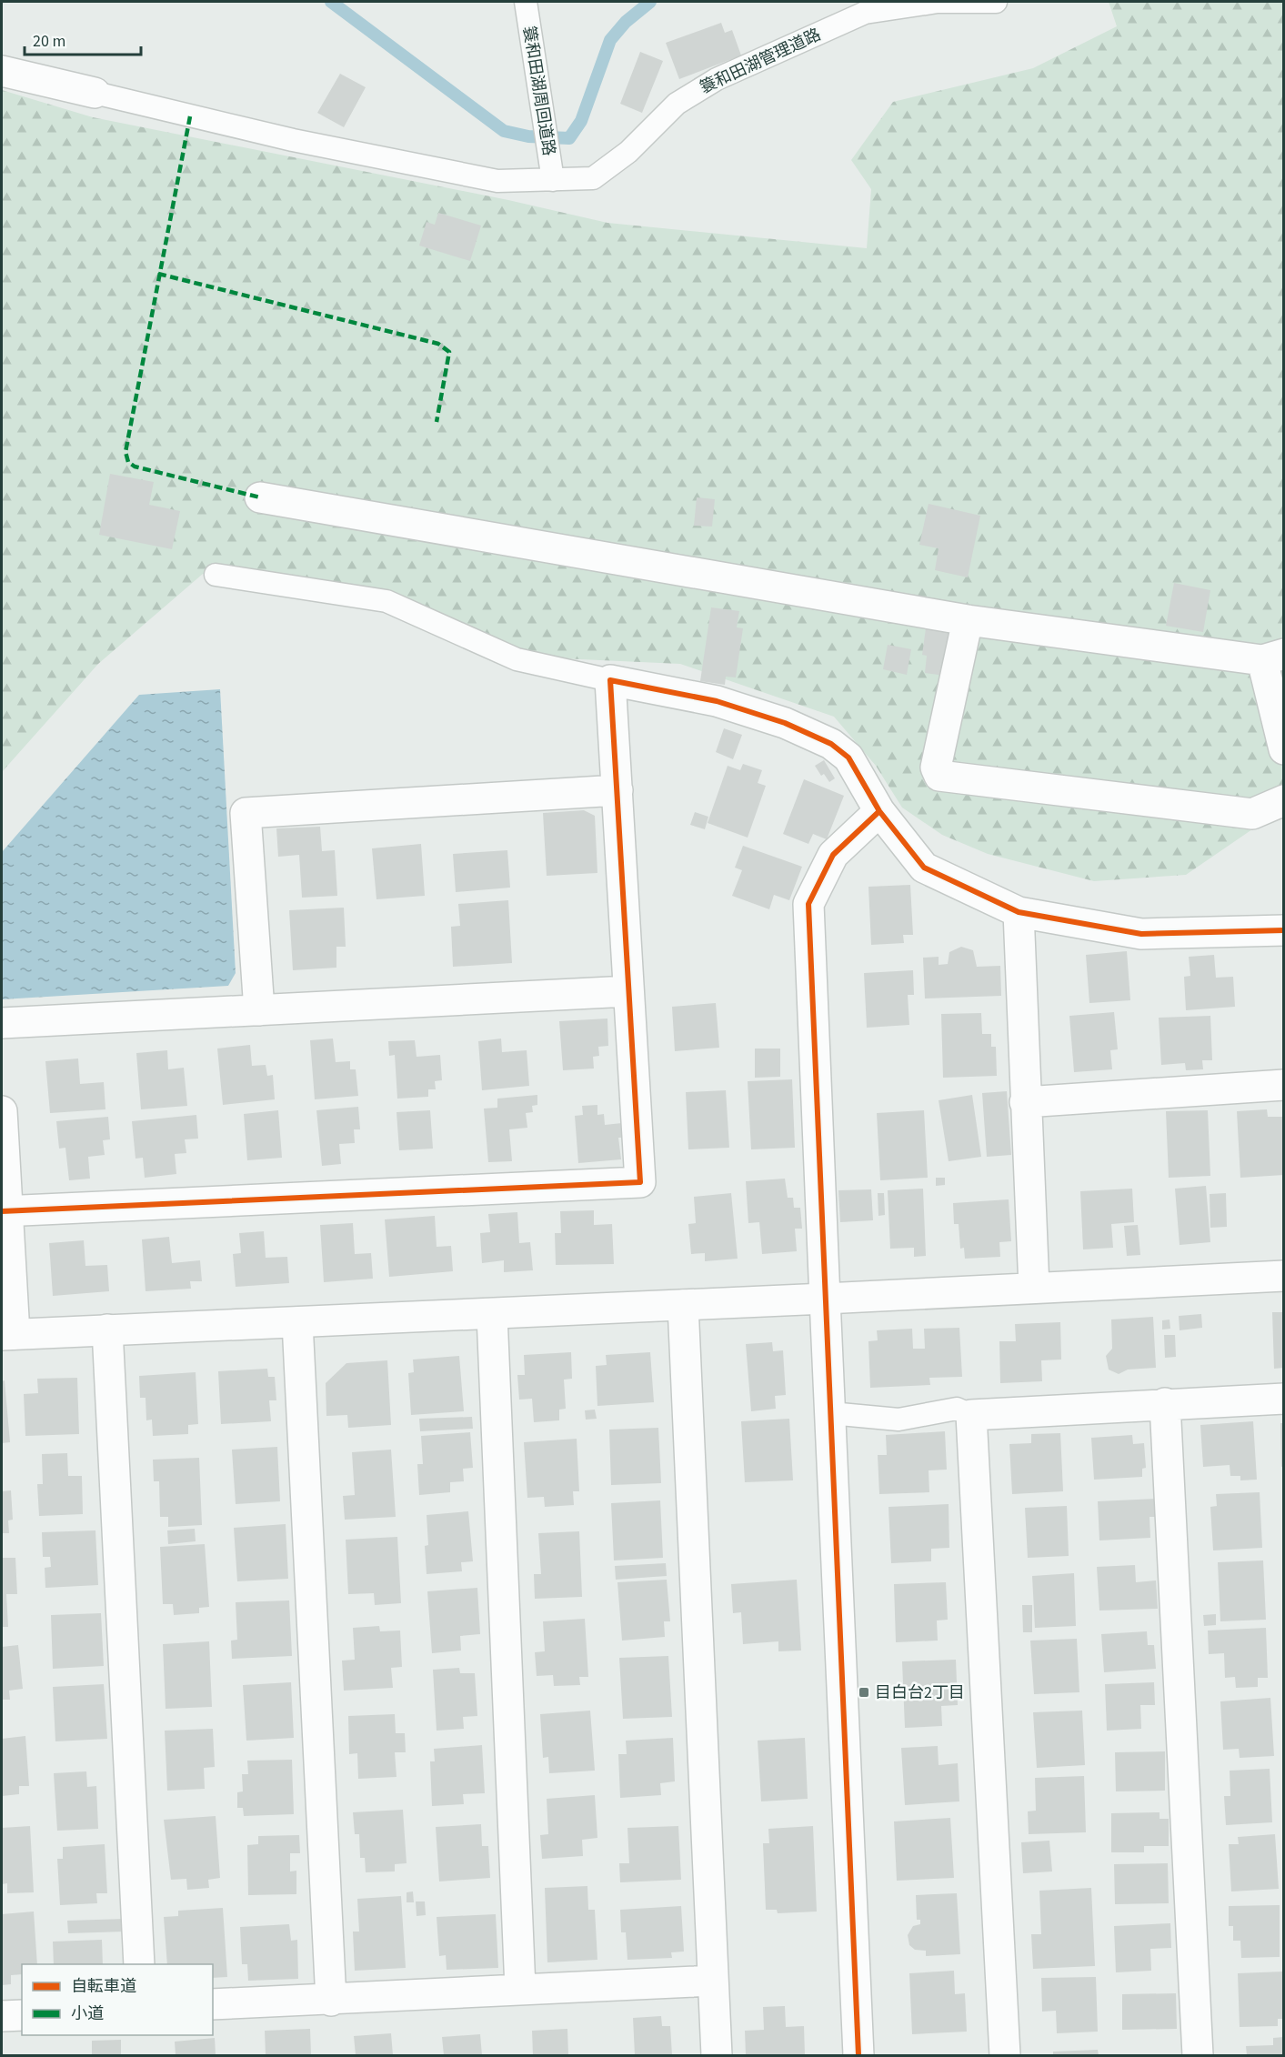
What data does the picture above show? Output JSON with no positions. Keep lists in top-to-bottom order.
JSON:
{
  "streets": {
    "lane": ["簑和田湖管理道路", "簑和田湖周回道路"]
  },
  "crossings": [
    ["簑和田湖管理道路", "簑和田湖周回道路"]
  ],
  "places": {
    "transit": ["目白台2丁目"]
  },
  "legend": ["自転車道", "小道"],
  "scale_bar": "20 m"
}
